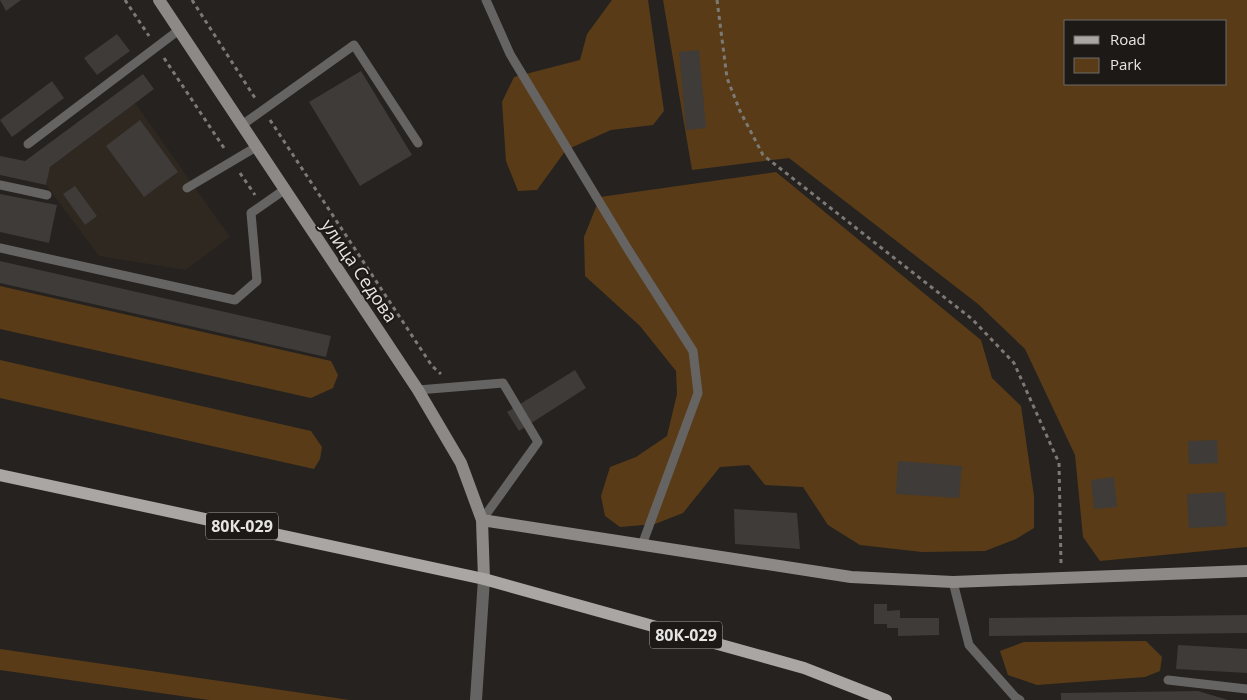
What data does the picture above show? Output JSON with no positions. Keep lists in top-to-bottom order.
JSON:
{
  "streets": {
    "main road": ["80К-029"],
    "street": ["улица Седова"]
  },
  "crossings": [
    ["улица Седова", "80К-029"]
  ],
  "legend": ["Road", "Park"]
}
